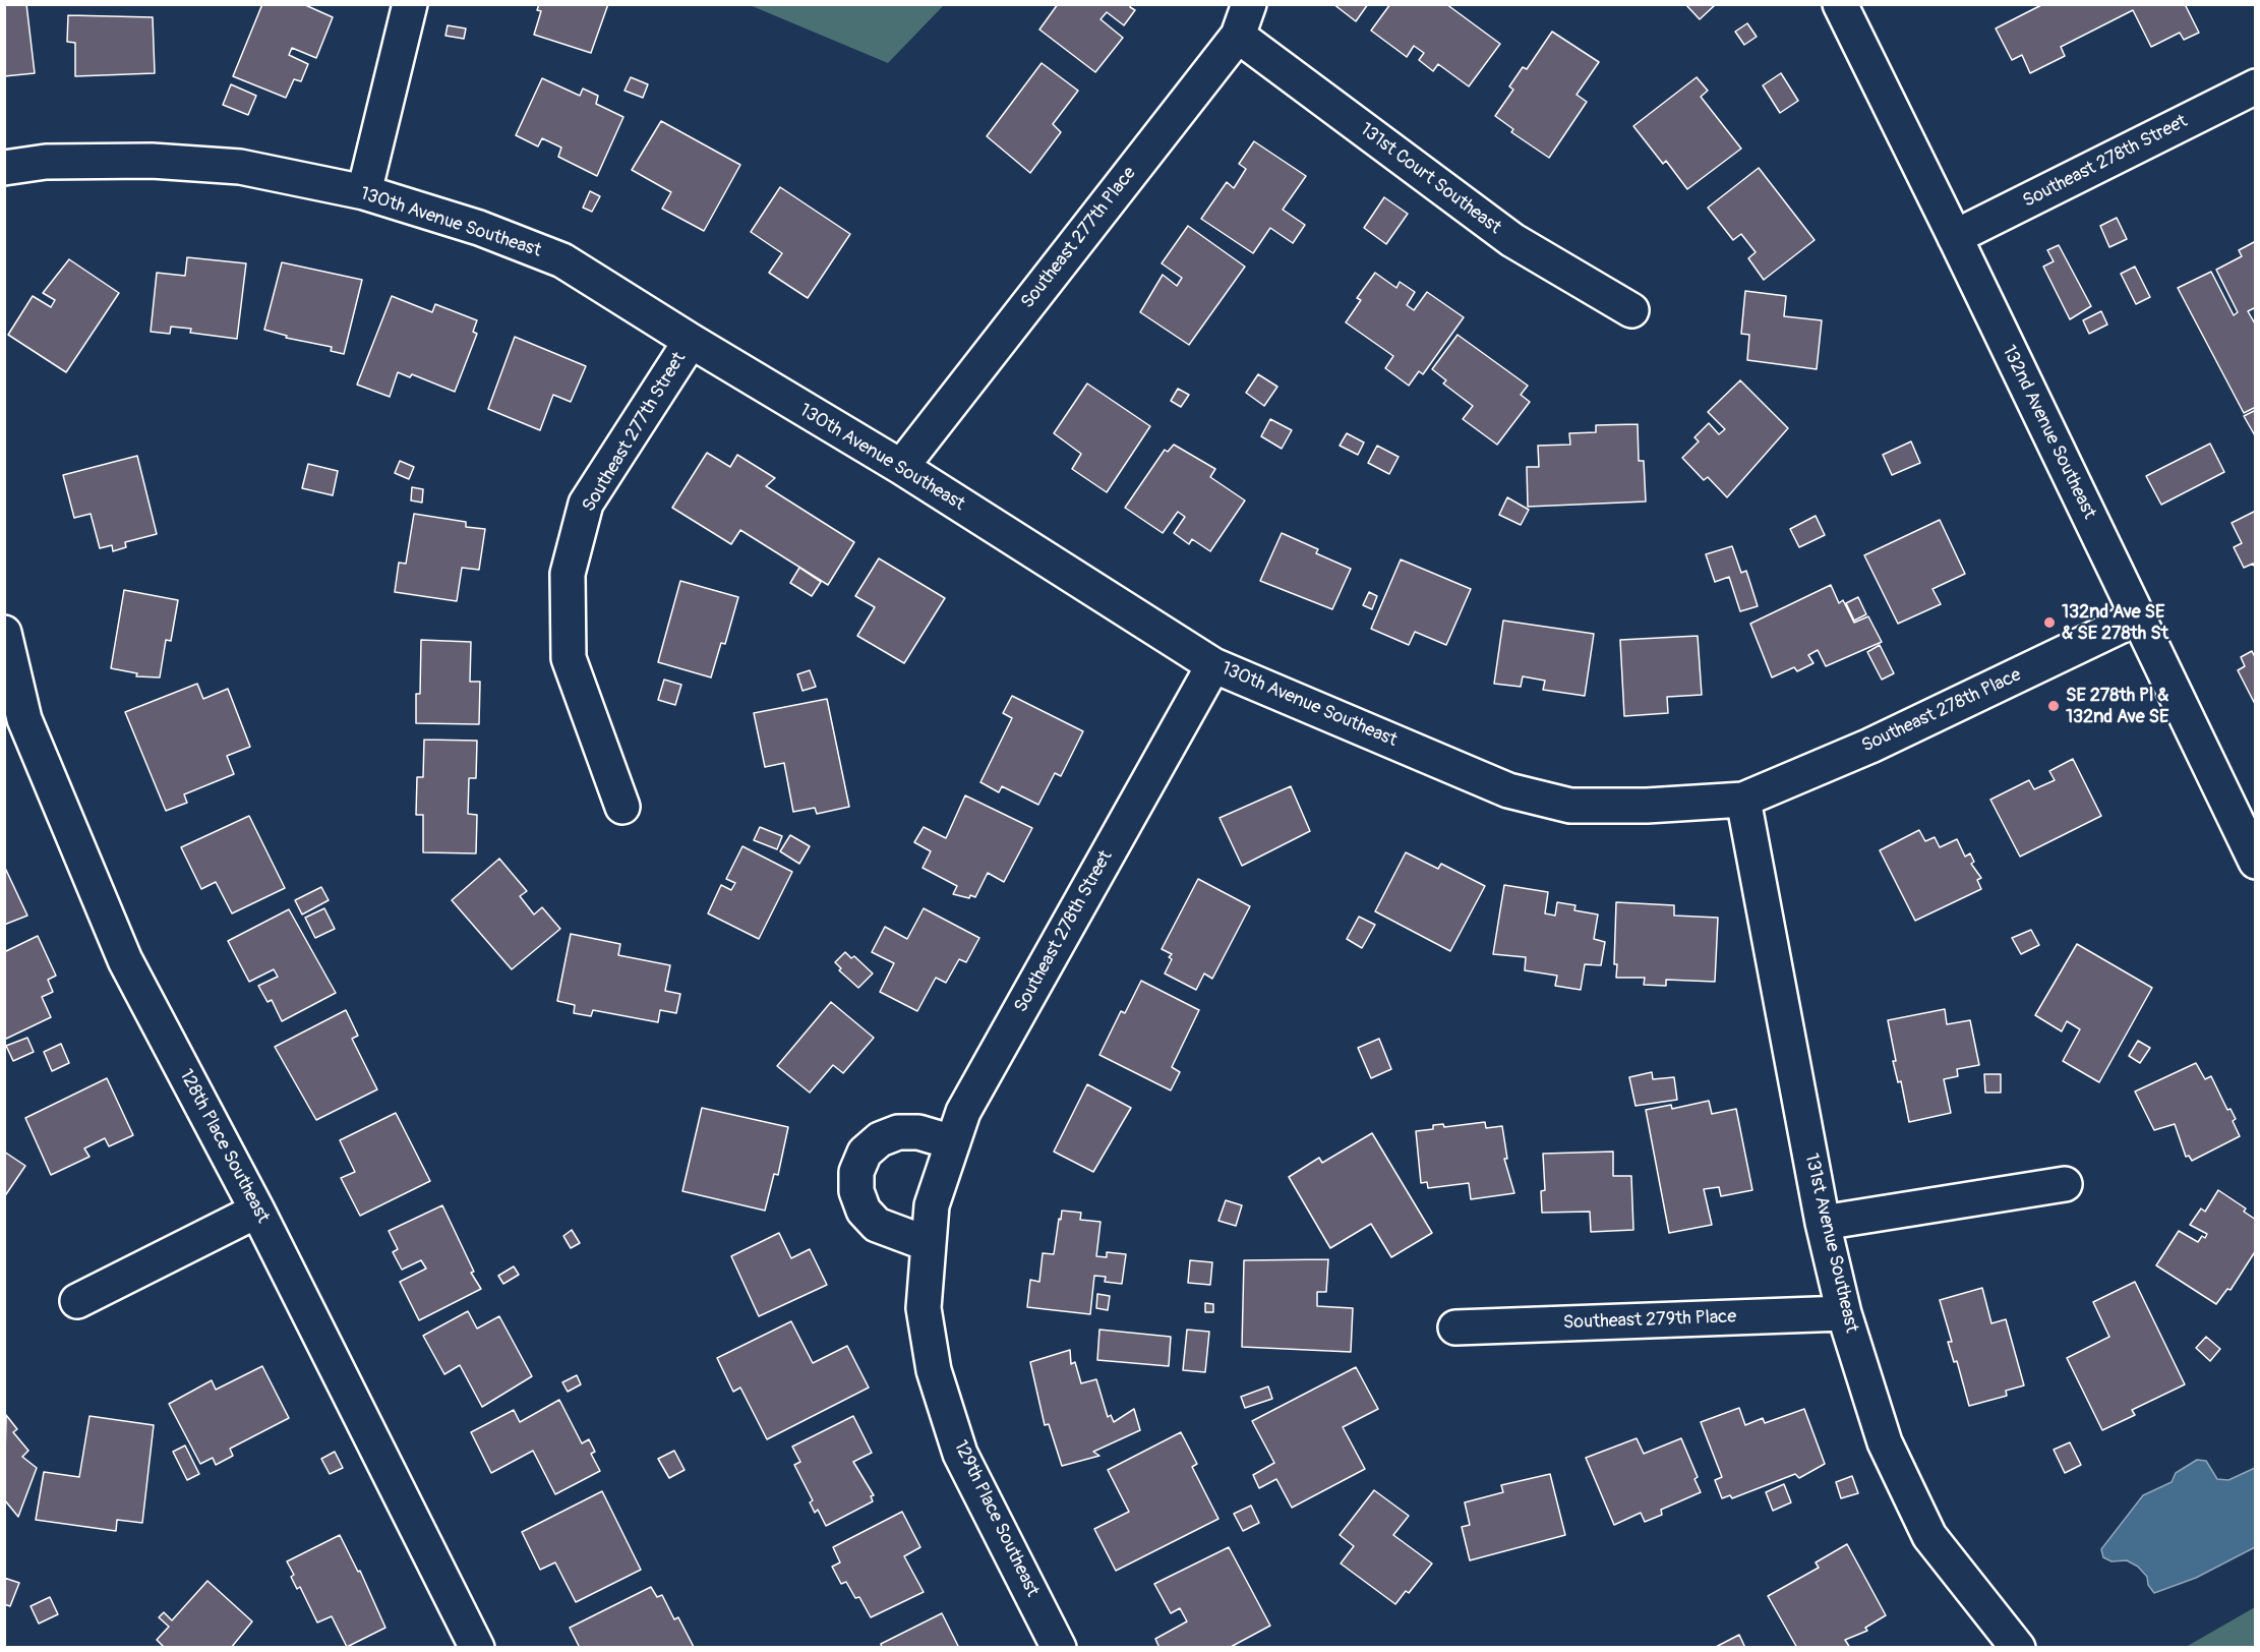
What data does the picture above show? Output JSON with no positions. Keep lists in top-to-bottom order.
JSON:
{
  "streets": {
    "street": [
      "Southeast 278th Street",
      "131st Court Southeast",
      "130th Avenue Southeast",
      "Southeast 277th Place",
      "Southeast 277th Street",
      "132nd Avenue Southeast",
      "Southeast 278th Place",
      "128th Place Southeast",
      "131st Avenue Southeast",
      "Southeast 279th Place",
      "129th Place Southeast"
    ]
  },
  "crossings": [
    ["Southeast 278th Street", "130th Avenue Southeast"],
    ["Southeast 278th Street", "132nd Avenue Southeast"],
    ["Southeast 278th Street", "129th Place Southeast"],
    ["131st Court Southeast", "Southeast 277th Place"],
    ["130th Avenue Southeast", "Southeast 277th Place"],
    ["130th Avenue Southeast", "Southeast 277th Street"],
    ["130th Avenue Southeast", "Southeast 278th Place"],
    ["130th Avenue Southeast", "131st Avenue Southeast"],
    ["132nd Avenue Southeast", "Southeast 278th Place"],
    ["Southeast 278th Place", "131st Avenue Southeast"],
    ["131st Avenue Southeast", "Southeast 279th Place"]
  ],
  "places": ["132nd Ave SE & SE 278th St", "SE 278th Pl & 132nd Ave SE"]
}
